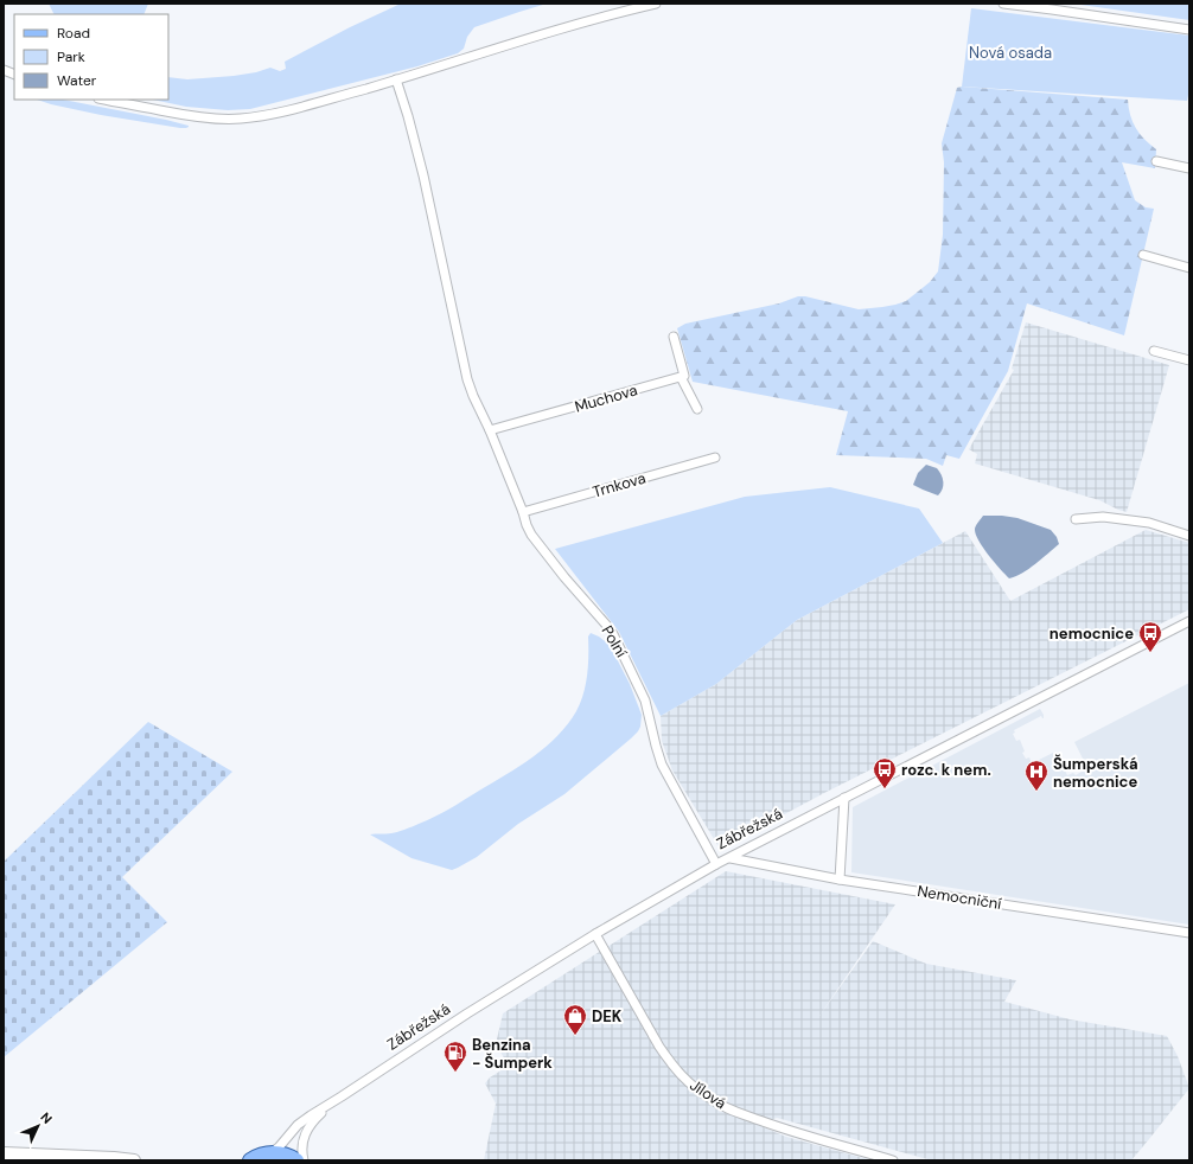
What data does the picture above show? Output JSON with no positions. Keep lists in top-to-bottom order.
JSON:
{
  "streets": {
    "main road": ["Zábřežská"],
    "street": [
      "Muchova",
      "Trnkova",
      "Polní",
      "Nemocniční",
      "Jílová"
    ]
  },
  "crossings": [
    ["Muchova", "Polní"],
    ["Trnkova", "Polní"],
    ["Polní", "Zábřežská"],
    ["Zábřežská", "Nemocniční"],
    ["Zábřežská", "Jílová"]
  ],
  "parks": ["Nová osada"],
  "places": {
    "bus stop": ["nemocnice", "rozc. k nem."],
    "hospital": ["Šumperská nemocnice"],
    "shop": ["DEK"],
    "fuel station": ["Benzina - Šumperk"]
  },
  "legend": ["Road", "Park", "Water"],
  "north": "top right"
}
